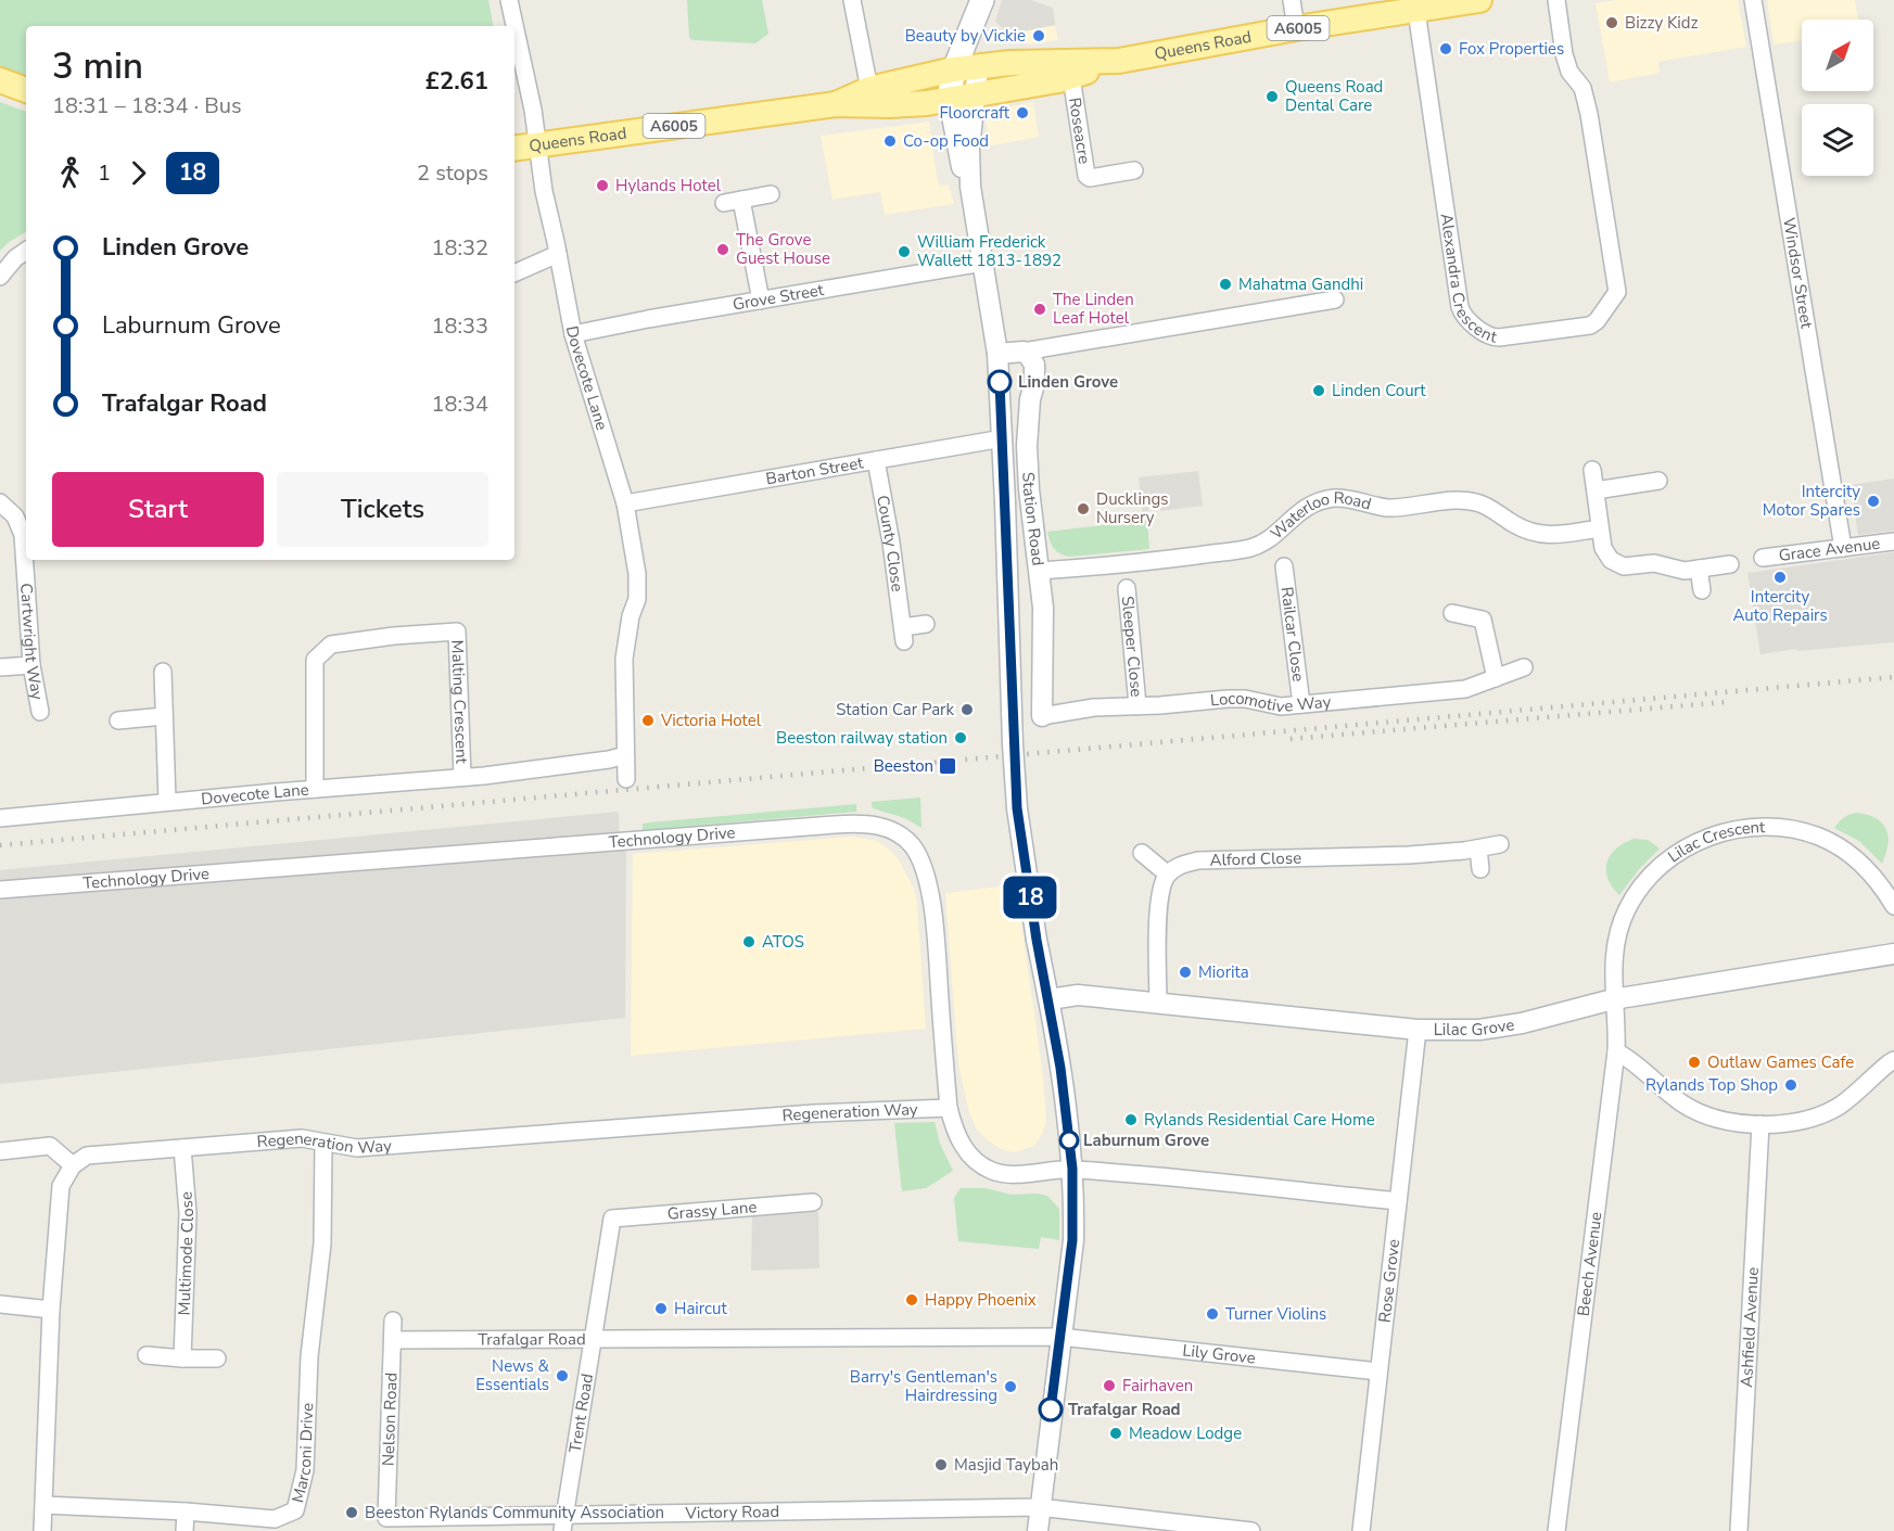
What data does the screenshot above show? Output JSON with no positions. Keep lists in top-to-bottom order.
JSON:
{
  "streets": {
    "main road": ["A6005", "Queens Road", "Station Road"],
    "street": [
      "Roseacre",
      "Alexandra Crescent",
      "Windsor Street",
      "Grove Street",
      "Dovecote Lane",
      "Barton Street",
      "Waterloo Road",
      "County Close",
      "Grace Avenue",
      "Railcar Close",
      "Cartwright Way",
      "Sleeper Close",
      "Locomotive Way",
      "Malting Crescent",
      "Technology Drive",
      "Lilac Crescent",
      "Alford Close",
      "Lilac Grove",
      "Regeneration Way",
      "Grassy Lane",
      "Multimode Close",
      "Beech Avenue",
      "Rose Grove",
      "Ashfield Avenue",
      "Trafalgar Road",
      "Lily Grove",
      "Trent Road",
      "Nelson Road",
      "Marconi Drive",
      "Victory Road"
    ]
  },
  "crossings": [
    ["Queens Road", "Roseacre"],
    ["Queens Road", "Alexandra Crescent"],
    ["Queens Road", "Dovecote Lane"],
    ["Queens Road", "Station Road"],
    ["Windsor Street", "Grace Avenue"],
    ["Grove Street", "Dovecote Lane"],
    ["Grove Street", "Station Road"],
    ["Dovecote Lane", "Barton Street"],
    ["Dovecote Lane", "Malting Crescent"],
    ["Barton Street", "Station Road"],
    ["Barton Street", "County Close"],
    ["Station Road", "Waterloo Road"],
    ["Station Road", "Locomotive Way"],
    ["Station Road", "Technology Drive"],
    ["Station Road", "Lilac Grove"],
    ["Station Road", "Trafalgar Road"],
    ["Station Road", "Lily Grove"],
    ["Station Road", "Victory Road"],
    ["Railcar Close", "Locomotive Way"],
    ["Sleeper Close", "Locomotive Way"],
    ["Technology Drive", "Regeneration Way"],
    ["Lilac Crescent", "Lilac Grove"],
    ["Lilac Crescent", "Beech Avenue"],
    ["Lilac Grove", "Beech Avenue"],
    ["Lilac Grove", "Rose Grove"],
    ["Regeneration Way", "Multimode Close"],
    ["Regeneration Way", "Marconi Drive"],
    ["Grassy Lane", "Trent Road"],
    ["Rose Grove", "Lily Grove"],
    ["Trafalgar Road", "Lily Grove"],
    ["Trafalgar Road", "Trent Road"],
    ["Trafalgar Road", "Nelson Road"],
    ["Trent Road", "Victory Road"],
    ["Nelson Road", "Victory Road"]
  ],
  "places": {
    "other": [
      "Bizzy Kidz",
      "Beauty by Vickie",
      "Fox Properties",
      "Queens Road Dental Care",
      "Floorcraft",
      "Co-op Food",
      "Hylands Hotel",
      "The Grove Guest House",
      "William Frederick Wallett 1813-1892",
      "Mahatma Gandhi",
      "The Linden Leaf Hotel",
      "Linden Grove",
      "Linden Court",
      "Intercity Motor Spares",
      "Ducklings Nursery",
      "Intercity Auto Repairs",
      "Station Car Park",
      "Victoria Hotel",
      "Beeston railway station",
      "ATOS",
      "Miorita",
      "Outlaw Games Cafe",
      "Rylands Top Shop",
      "Rylands Residential Care Home",
      "Laburnum Grove",
      "Happy Phoenix",
      "Haircut",
      "Turner Violins",
      "News & Essentials",
      "Fairhaven",
      "Barry's Gentleman's Hairdressing",
      "Trafalgar Road",
      "Meadow Lodge",
      "Masjid Taybah",
      "Beeston Rylands Community Association"
    ],
    "transit": ["Beeston"]
  },
  "lines": ["bus line 18"],
  "north": "top right",
  "page": {
    "on_map": "18",
    "heading": ["3 min", "18:31 – 18:34 · Bus", "£2.61"],
    "legs": ["1", "18", "2 stops"],
    "list": [
      {
        "name": "Linden Grove",
        "value": "18:32"
      },
      {
        "name": "Laburnum Grove",
        "value": "18:33"
      },
      {
        "name": "Trafalgar Road",
        "value": "18:34"
      }
    ],
    "buttons": ["Start", "Tickets"]
  }
}
